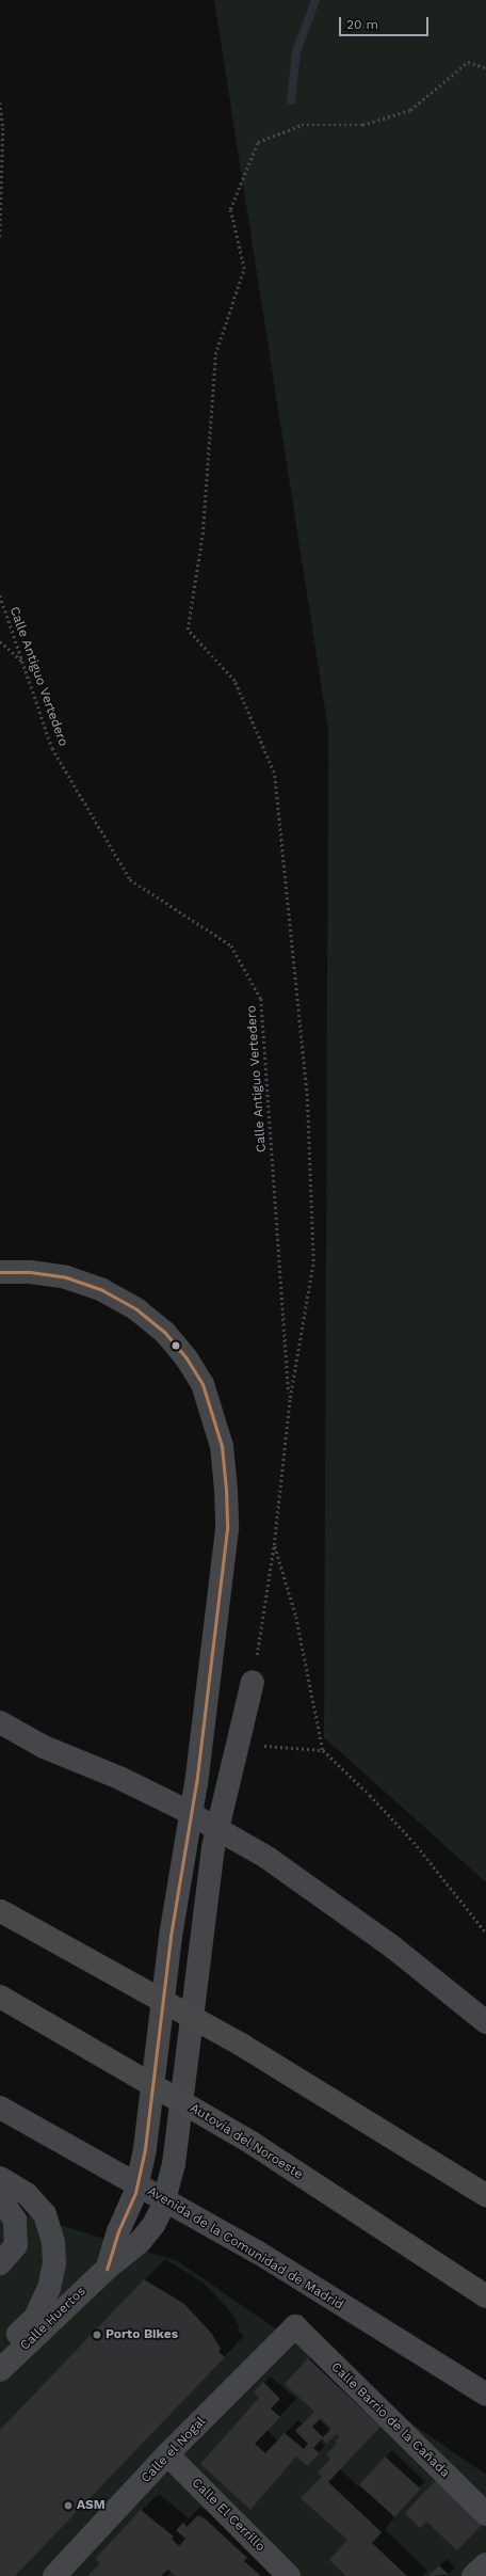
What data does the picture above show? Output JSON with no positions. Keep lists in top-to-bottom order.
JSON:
{
  "streets": {
    "highway": ["Autovía del Noroeste"],
    "street": [
      "Avenida de la Comunidad de Madrid",
      "Calle Huertos",
      "Calle Barrio de la Cañada",
      "Calle el Nogal",
      "Calle El Cerrillo"
    ],
    "path": ["Calle Antiguo Vertedero"]
  },
  "crossings": [
    ["Calle Barrio de la Cañada", "Calle el Nogal"],
    ["Calle el Nogal", "Calle El Cerrillo"]
  ],
  "places": ["Porto Bikes", "ASM"],
  "scale_bar": "20 m"
}
